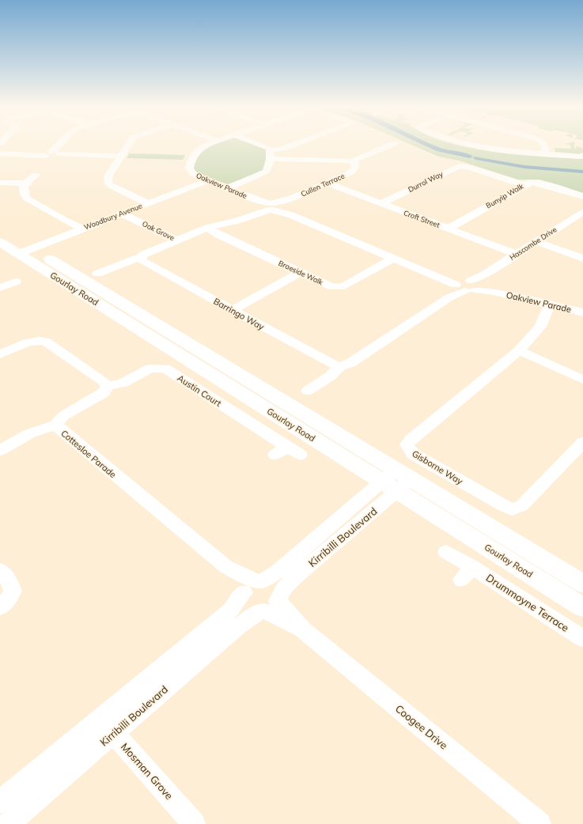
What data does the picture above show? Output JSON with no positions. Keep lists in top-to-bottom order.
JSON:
{
  "streets": {
    "main road": ["Gourlay Road"],
    "street": [
      "Durrol Way",
      "Cullen Terrace",
      "Oakview Parade",
      "Bunyip Walk",
      "Woodbury Avenue",
      "Croft Street",
      "Oak Grove",
      "Hascombe Drive",
      "Braeside Walk",
      "Barringo Way",
      "Austin Court",
      "Cottesloe Parade",
      "Gisborne Way",
      "Kirribilli Boulevard",
      "Drummoyne Terrace",
      "Coogee Drive",
      "Mosman Grove"
    ]
  },
  "crossings": [
    ["Durrol Way", "Bunyip Walk"],
    ["Durrol Way", "Croft Street"],
    ["Cullen Terrace", "Oakview Parade"],
    ["Cullen Terrace", "Croft Street"],
    ["Oakview Parade", "Woodbury Avenue"],
    ["Oakview Parade", "Hascombe Drive"],
    ["Oakview Parade", "Braeside Walk"],
    ["Oakview Parade", "Gisborne Way"],
    ["Bunyip Walk", "Croft Street"],
    ["Woodbury Avenue", "Oak Grove"],
    ["Woodbury Avenue", "Gourlay Road"],
    ["Croft Street", "Hascombe Drive"],
    ["Gourlay Road", "Kirribilli Boulevard"],
    ["Austin Court", "Cottesloe Parade"],
    ["Cottesloe Parade", "Kirribilli Boulevard"],
    ["Cottesloe Parade", "Coogee Drive"],
    ["Kirribilli Boulevard", "Coogee Drive"],
    ["Kirribilli Boulevard", "Mosman Grove"]
  ]
}
